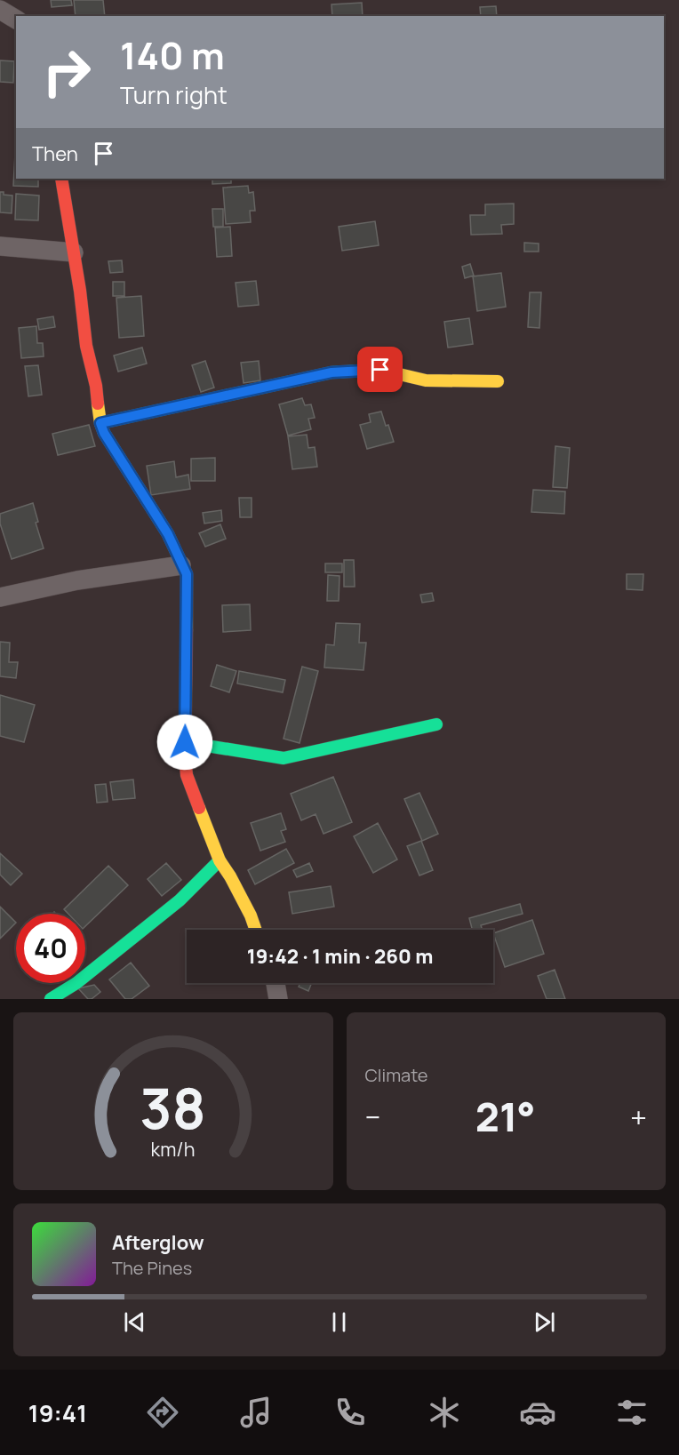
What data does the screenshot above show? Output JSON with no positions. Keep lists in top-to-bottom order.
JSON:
{
  "page": {
    "turn": ["140 m", "Turn right"],
    "then": "Then",
    "limit": "40",
    "trip": "19:42 · 1 min · 260 m",
    "tile": "Climate",
    "heat": ["−", "21°", "+"],
    "song": ["Afterglow", "The Pines"],
    "tabs": "19:41",
    "gauge": ["38", "km/h"]
  }
}
